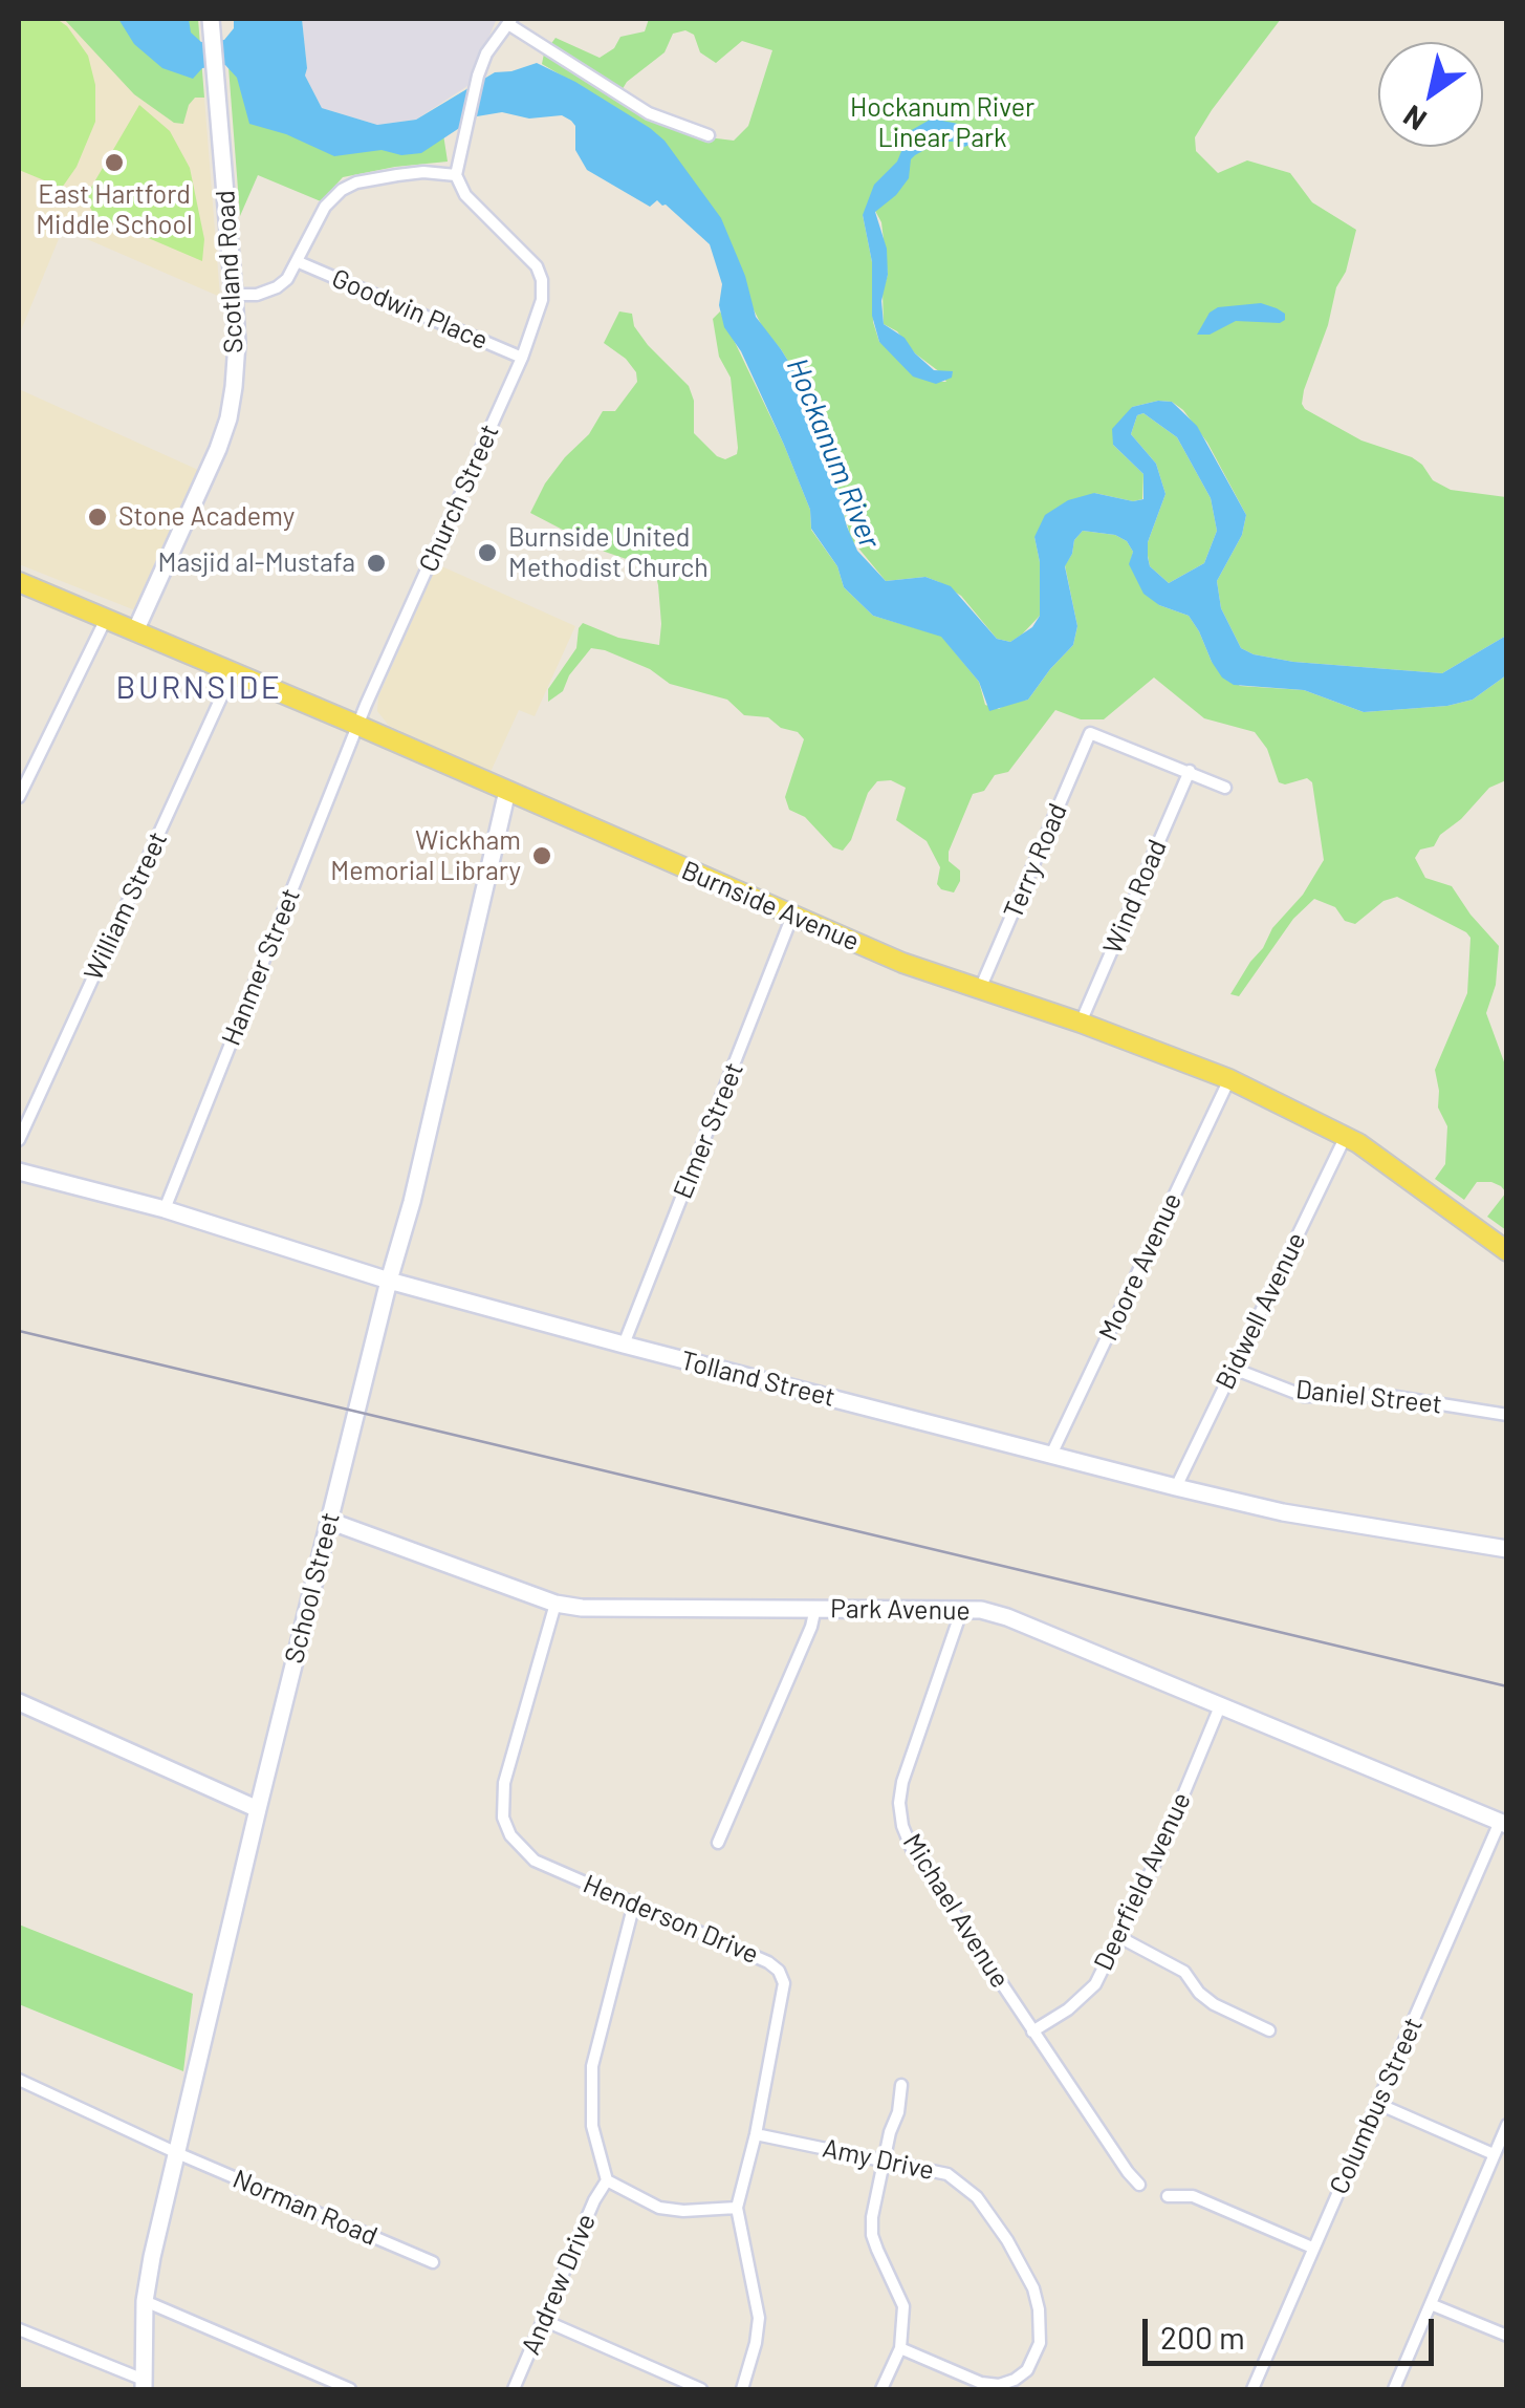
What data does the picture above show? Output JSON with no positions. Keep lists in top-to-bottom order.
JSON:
{
  "streets": {
    "main road": [
      "Scotland Road",
      "Burnside Avenue",
      "Tolland Street",
      "School Street",
      "Park Avenue"
    ],
    "street": [
      "Goodwin Place",
      "Church Street",
      "Terry Road",
      "Wind Road",
      "William Street",
      "Hanmer Street",
      "Elmer Street",
      "Moore Avenue",
      "Bidwell Avenue",
      "Daniel Street",
      "Deerfield Avenue",
      "Michael Avenue",
      "Henderson Drive",
      "Columbus Street",
      "Amy Drive",
      "Norman Road",
      "Andrew Drive"
    ]
  },
  "crossings": [
    ["Scotland Road", "Burnside Avenue"],
    ["Goodwin Place", "Church Street"],
    ["Church Street", "Burnside Avenue"],
    ["Church Street", "Hanmer Street"],
    ["Terry Road", "Wind Road"],
    ["Terry Road", "Burnside Avenue"],
    ["Wind Road", "Burnside Avenue"],
    ["William Street", "Burnside Avenue"],
    ["Burnside Avenue", "Hanmer Street"],
    ["Burnside Avenue", "Elmer Street"],
    ["Burnside Avenue", "Moore Avenue"],
    ["Burnside Avenue", "Bidwell Avenue"],
    ["Burnside Avenue", "School Street"],
    ["Hanmer Street", "Tolland Street"],
    ["Elmer Street", "Tolland Street"],
    ["Moore Avenue", "Tolland Street"],
    ["Bidwell Avenue", "Tolland Street"],
    ["Bidwell Avenue", "Daniel Street"],
    ["Tolland Street", "School Street"],
    ["School Street", "Park Avenue"],
    ["School Street", "Norman Road"],
    ["Park Avenue", "Deerfield Avenue"],
    ["Park Avenue", "Michael Avenue"],
    ["Park Avenue", "Henderson Drive"],
    ["Park Avenue", "Columbus Street"],
    ["Deerfield Avenue", "Michael Avenue"],
    ["Henderson Drive", "Amy Drive"]
  ],
  "districts": ["BURNSIDE"],
  "water": ["Hockanum River"],
  "parks": ["Hockanum River Linear Park"],
  "places": [
    "East Hartford Middle School",
    "Stone Academy",
    "Burnside United Methodist Church",
    "Masjid al-Mustafa",
    "Wickham Memorial Library"
  ],
  "scale_bar": "200 m",
  "north": "bottom left"
}
